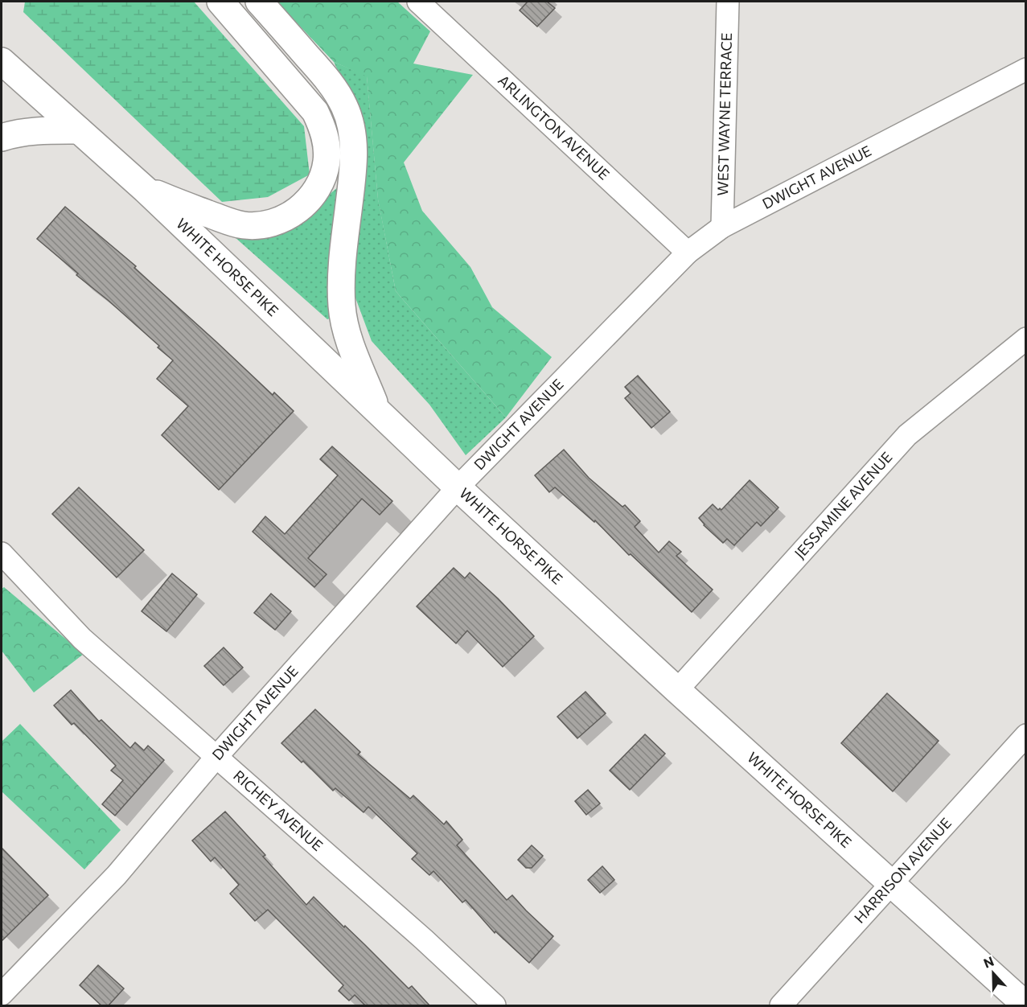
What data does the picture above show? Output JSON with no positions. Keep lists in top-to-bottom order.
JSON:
{
  "streets": {
    "highway": ["WHITE HORSE PIKE"],
    "street": [
      "WEST WAYNE TERRACE",
      "ARLINGTON AVENUE",
      "DWIGHT AVENUE",
      "JESSAMINE AVENUE",
      "RICHEY AVENUE",
      "HARRISON AVENUE"
    ]
  },
  "crossings": [
    ["WEST WAYNE TERRACE", "DWIGHT AVENUE"],
    ["ARLINGTON AVENUE", "DWIGHT AVENUE"],
    ["DWIGHT AVENUE", "WHITE HORSE PIKE"],
    ["DWIGHT AVENUE", "RICHEY AVENUE"],
    ["WHITE HORSE PIKE", "JESSAMINE AVENUE"],
    ["WHITE HORSE PIKE", "HARRISON AVENUE"]
  ],
  "north": "top"
}
